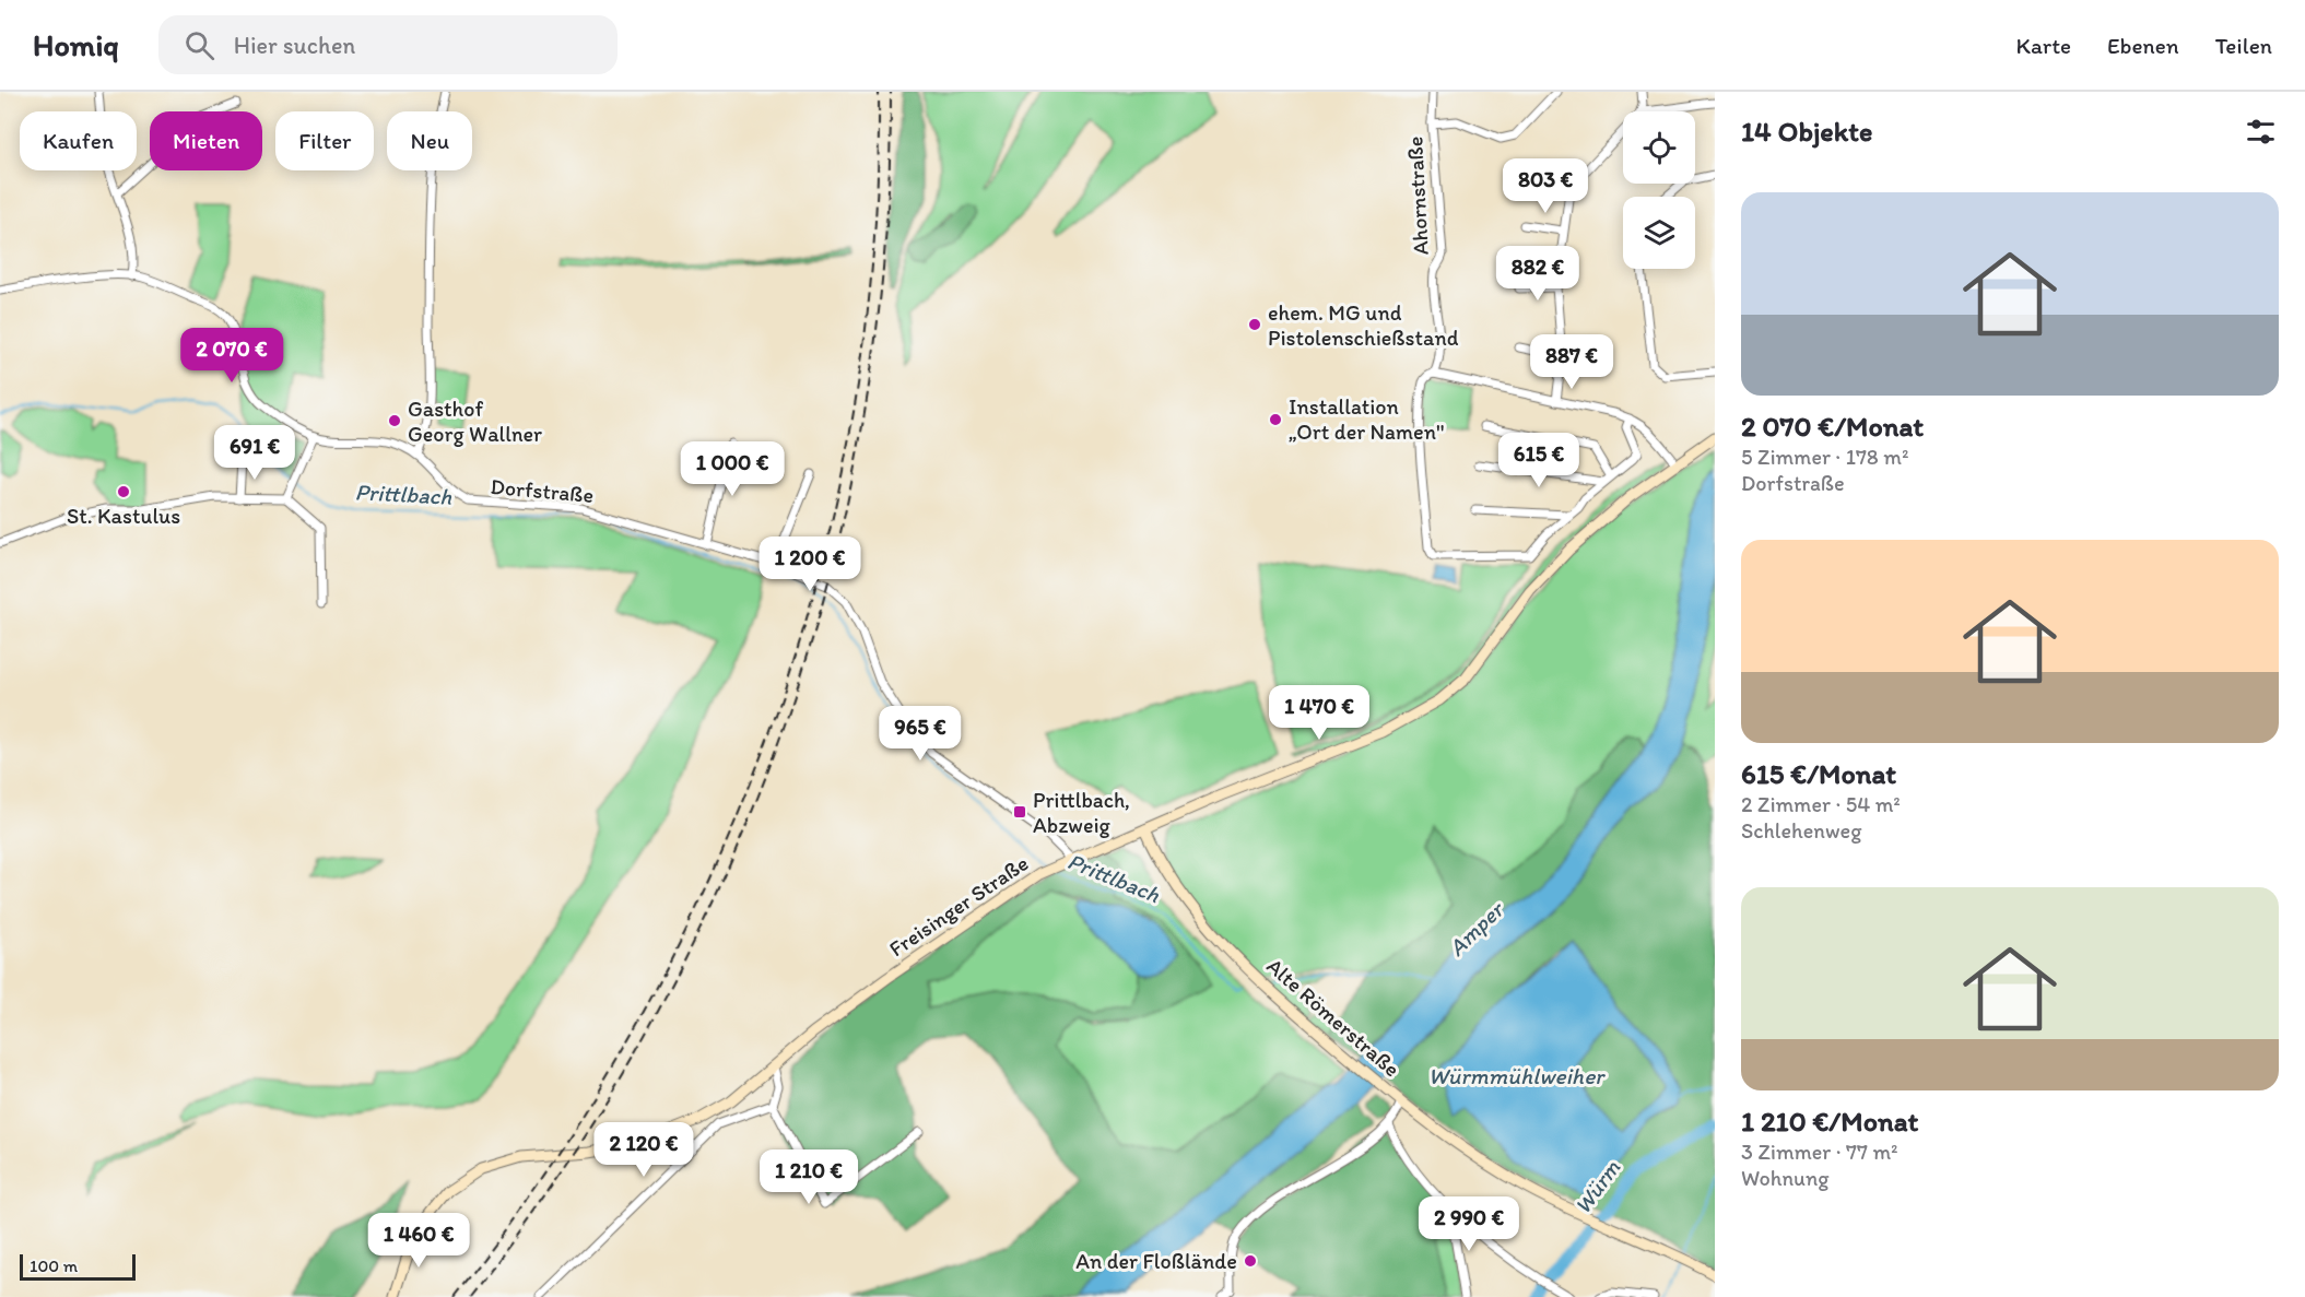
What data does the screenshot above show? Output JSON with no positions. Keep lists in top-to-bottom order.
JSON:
{
  "streets": {
    "main road": ["Freisinger Straße", "Alte Römerstraße"],
    "street": ["Ahornstraße", "Dorfstraße"]
  },
  "crossings": [
    ["Dorfstraße", "Freisinger Straße"],
    ["Freisinger Straße", "Alte Römerstraße"]
  ],
  "water": [
    "Prittlbach",
    "Amper",
    "Würmmühlweiher",
    "Würm"
  ],
  "places": {
    "other": [
      "ehem. MG und Pistolenschießstand",
      "Installation „Ort der Namen''",
      "Gasthof Georg Wallner",
      "St. Kastulus",
      "An der Floßlände"
    ],
    "transit": ["Prittlbach, Abzweig"]
  },
  "scale_bar": "100 m",
  "page": {
    "header": "Homiq",
    "search": "Hier suchen",
    "nav": ["Karte", "Ebenen", "Teilen"],
    "heading": "14 Objekte",
    "chip": [
      "Kaufen",
      "Mieten",
      "Filter",
      "Neu"
    ],
    "price": [
      "803 €",
      "882 €",
      "2 070 €",
      "887 €",
      "691 €",
      "615 €",
      "1 000 €",
      "1 200 €",
      "1 470 €",
      "965 €",
      "2 120 €",
      "1 210 €",
      "2 990 €",
      "1 460 €"
    ],
    "list": [
      {
        "name": "2 070 €/Monat",
        "note": "5 Zimmer · 178 m² · Dorfstraße"
      },
      {
        "name": "615 €/Monat",
        "note": "2 Zimmer · 54 m² · Schlehenweg"
      },
      {
        "name": "1 210 €/Monat",
        "note": "3 Zimmer · 77 m² · Wohnung"
      }
    ],
    "scale": "100 m"
  }
}
